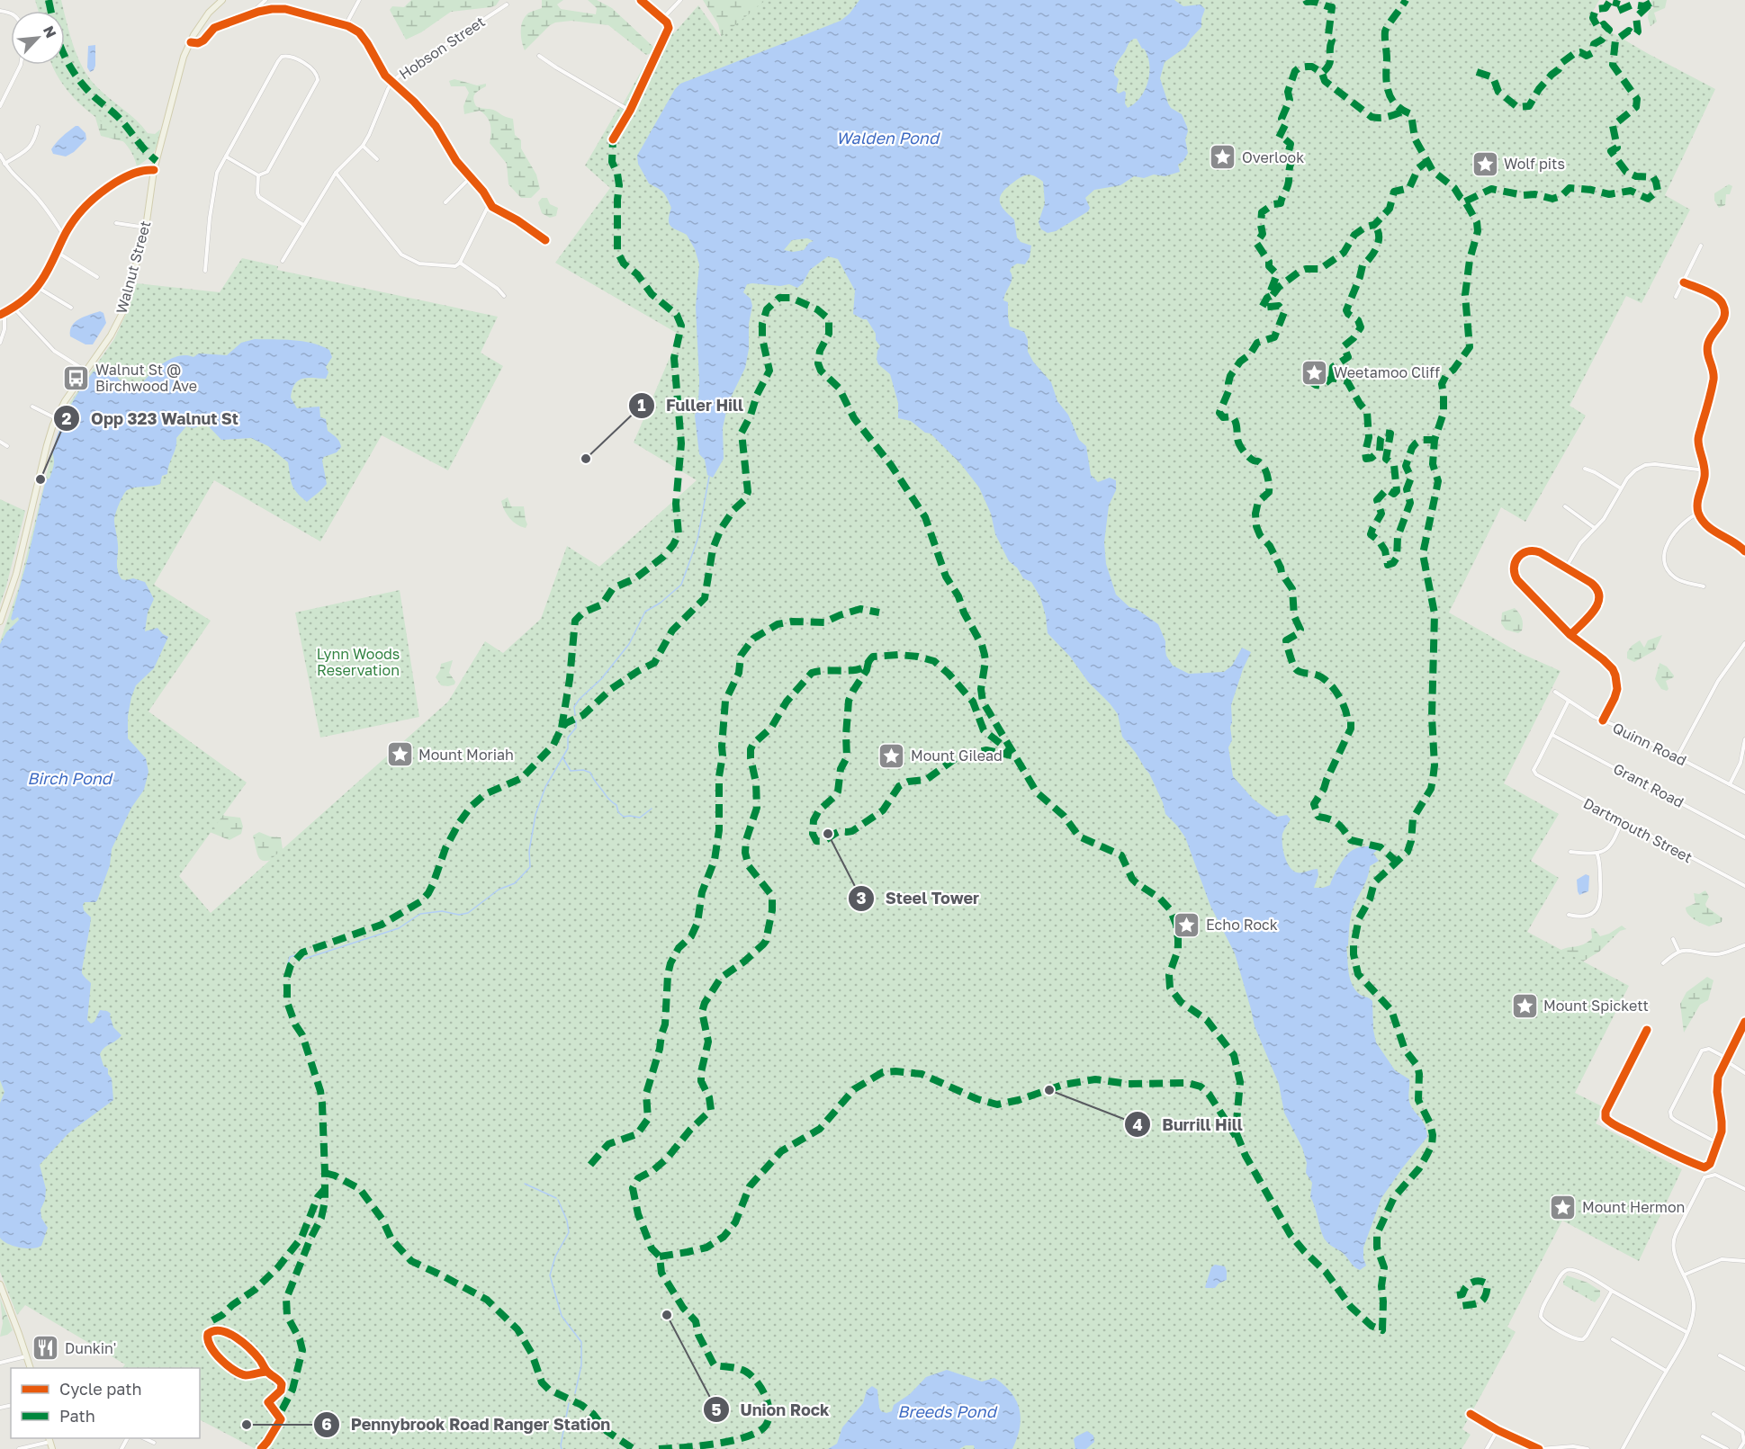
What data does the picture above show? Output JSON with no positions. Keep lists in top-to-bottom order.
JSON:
{
  "streets": {
    "main road": ["Walnut Street"],
    "street": [
      "Hobson Street",
      "Quinn Road",
      "Grant Road",
      "Dartmouth Street"
    ]
  },
  "crossings": [
    ["Grant Road", "Dartmouth Street"]
  ],
  "water": ["Walden Pond", "Birch Pond", "Breeds Pond"],
  "parks": ["Lynn Woods Reservation"],
  "places": {
    "place": [
      "Overlook",
      "Wolf pits",
      "Weetamoo Cliff",
      "Mount Moriah",
      "Mount Gilead",
      "Echo Rock",
      "Mount Spickett",
      "Mount Hermon"
    ],
    "bus stop": ["Walnut St @ Birchwood Ave"],
    "other": [
      "Fuller Hill",
      "Opp 323 Walnut St",
      "Steel Tower",
      "Burrill Hill",
      "Union Rock",
      "Pennybrook Road Ranger Station"
    ],
    "restaurant": ["Dunkin'"]
  },
  "legend": ["Cycle path", "Path"],
  "north": "top right"
}
